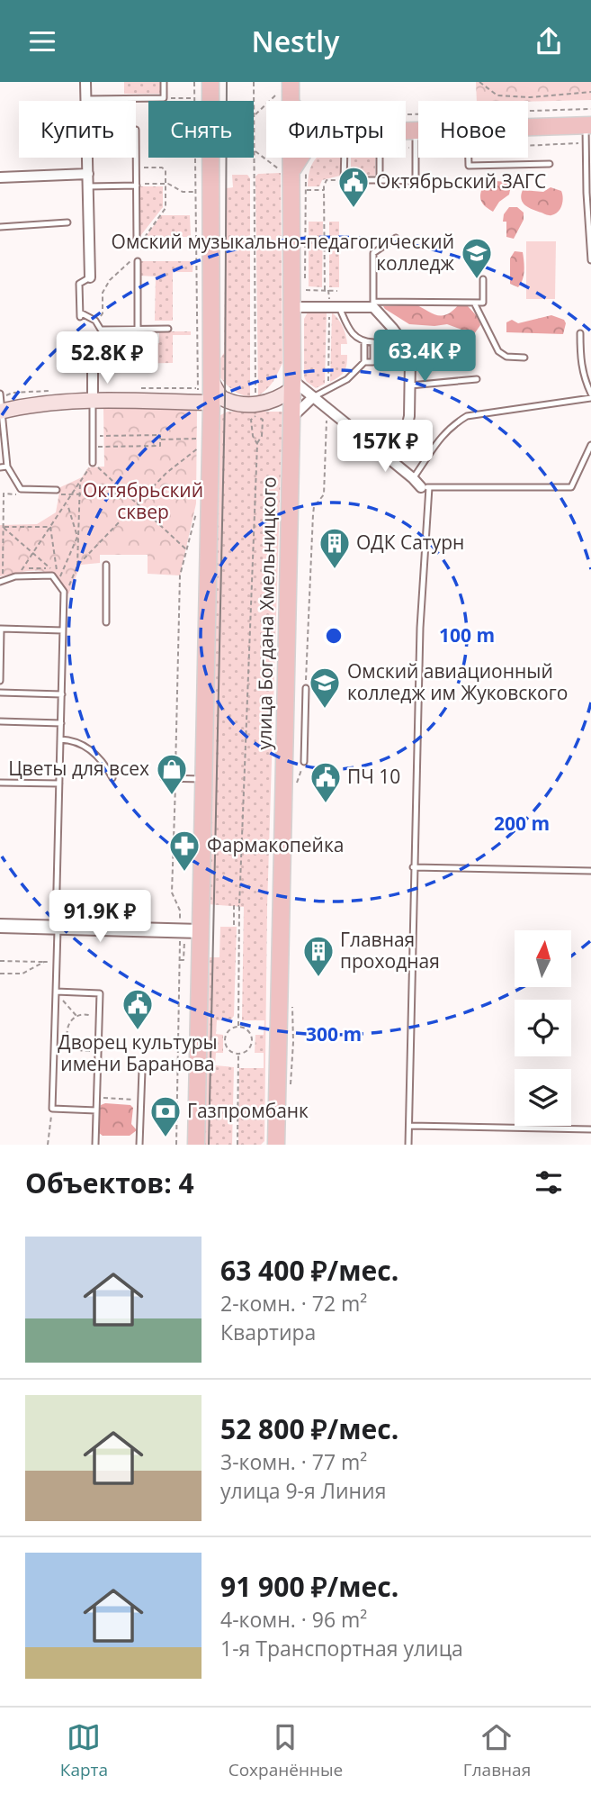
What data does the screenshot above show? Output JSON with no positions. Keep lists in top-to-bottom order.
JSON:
{
  "streets": {
    "main road": ["улица Богдана Хмельницкого"]
  },
  "parks": ["Октябрьский сквер"],
  "places": {
    "public building": ["Октябрьский ЗАГС", "ПЧ 10", "Дворец культуры имени Баранова"],
    "school or university": ["Омский музыкально-педагогический колледж", "Омский авиационный колледж им Жуковского"],
    "building": ["ОДК Сатурн", "Главная проходная"],
    "shop": ["Цветы для всех"],
    "pharmacy": ["Фармакопейка"],
    "bank": ["Газпромбанк"]
  },
  "north": "top",
  "page": {
    "header": "Nestly",
    "chip": [
      "Купить",
      "Снять",
      "Фильтры",
      "Новое"
    ],
    "price": [
      "63.4K ₽",
      "52.8K ₽",
      "157K ₽",
      "91.9K ₽"
    ],
    "heading": "Объектов: 4",
    "list": [
      {
        "name": "63 400 ₽/мес.",
        "note": "2-комн. · 72 m² · Квартира"
      },
      {
        "name": "52 800 ₽/мес.",
        "note": "3-комн. · 77 m² · улица 9-я Линия"
      },
      {
        "name": "91 900 ₽/мес.",
        "note": "4-комн. · 96 m² · 1-я Транспортная улица"
      }
    ],
    "tabs": ["Карта", "Сохранённые", "Главная"]
  },
  "rings": ["100 m", "200 m", "300 m"]
}
